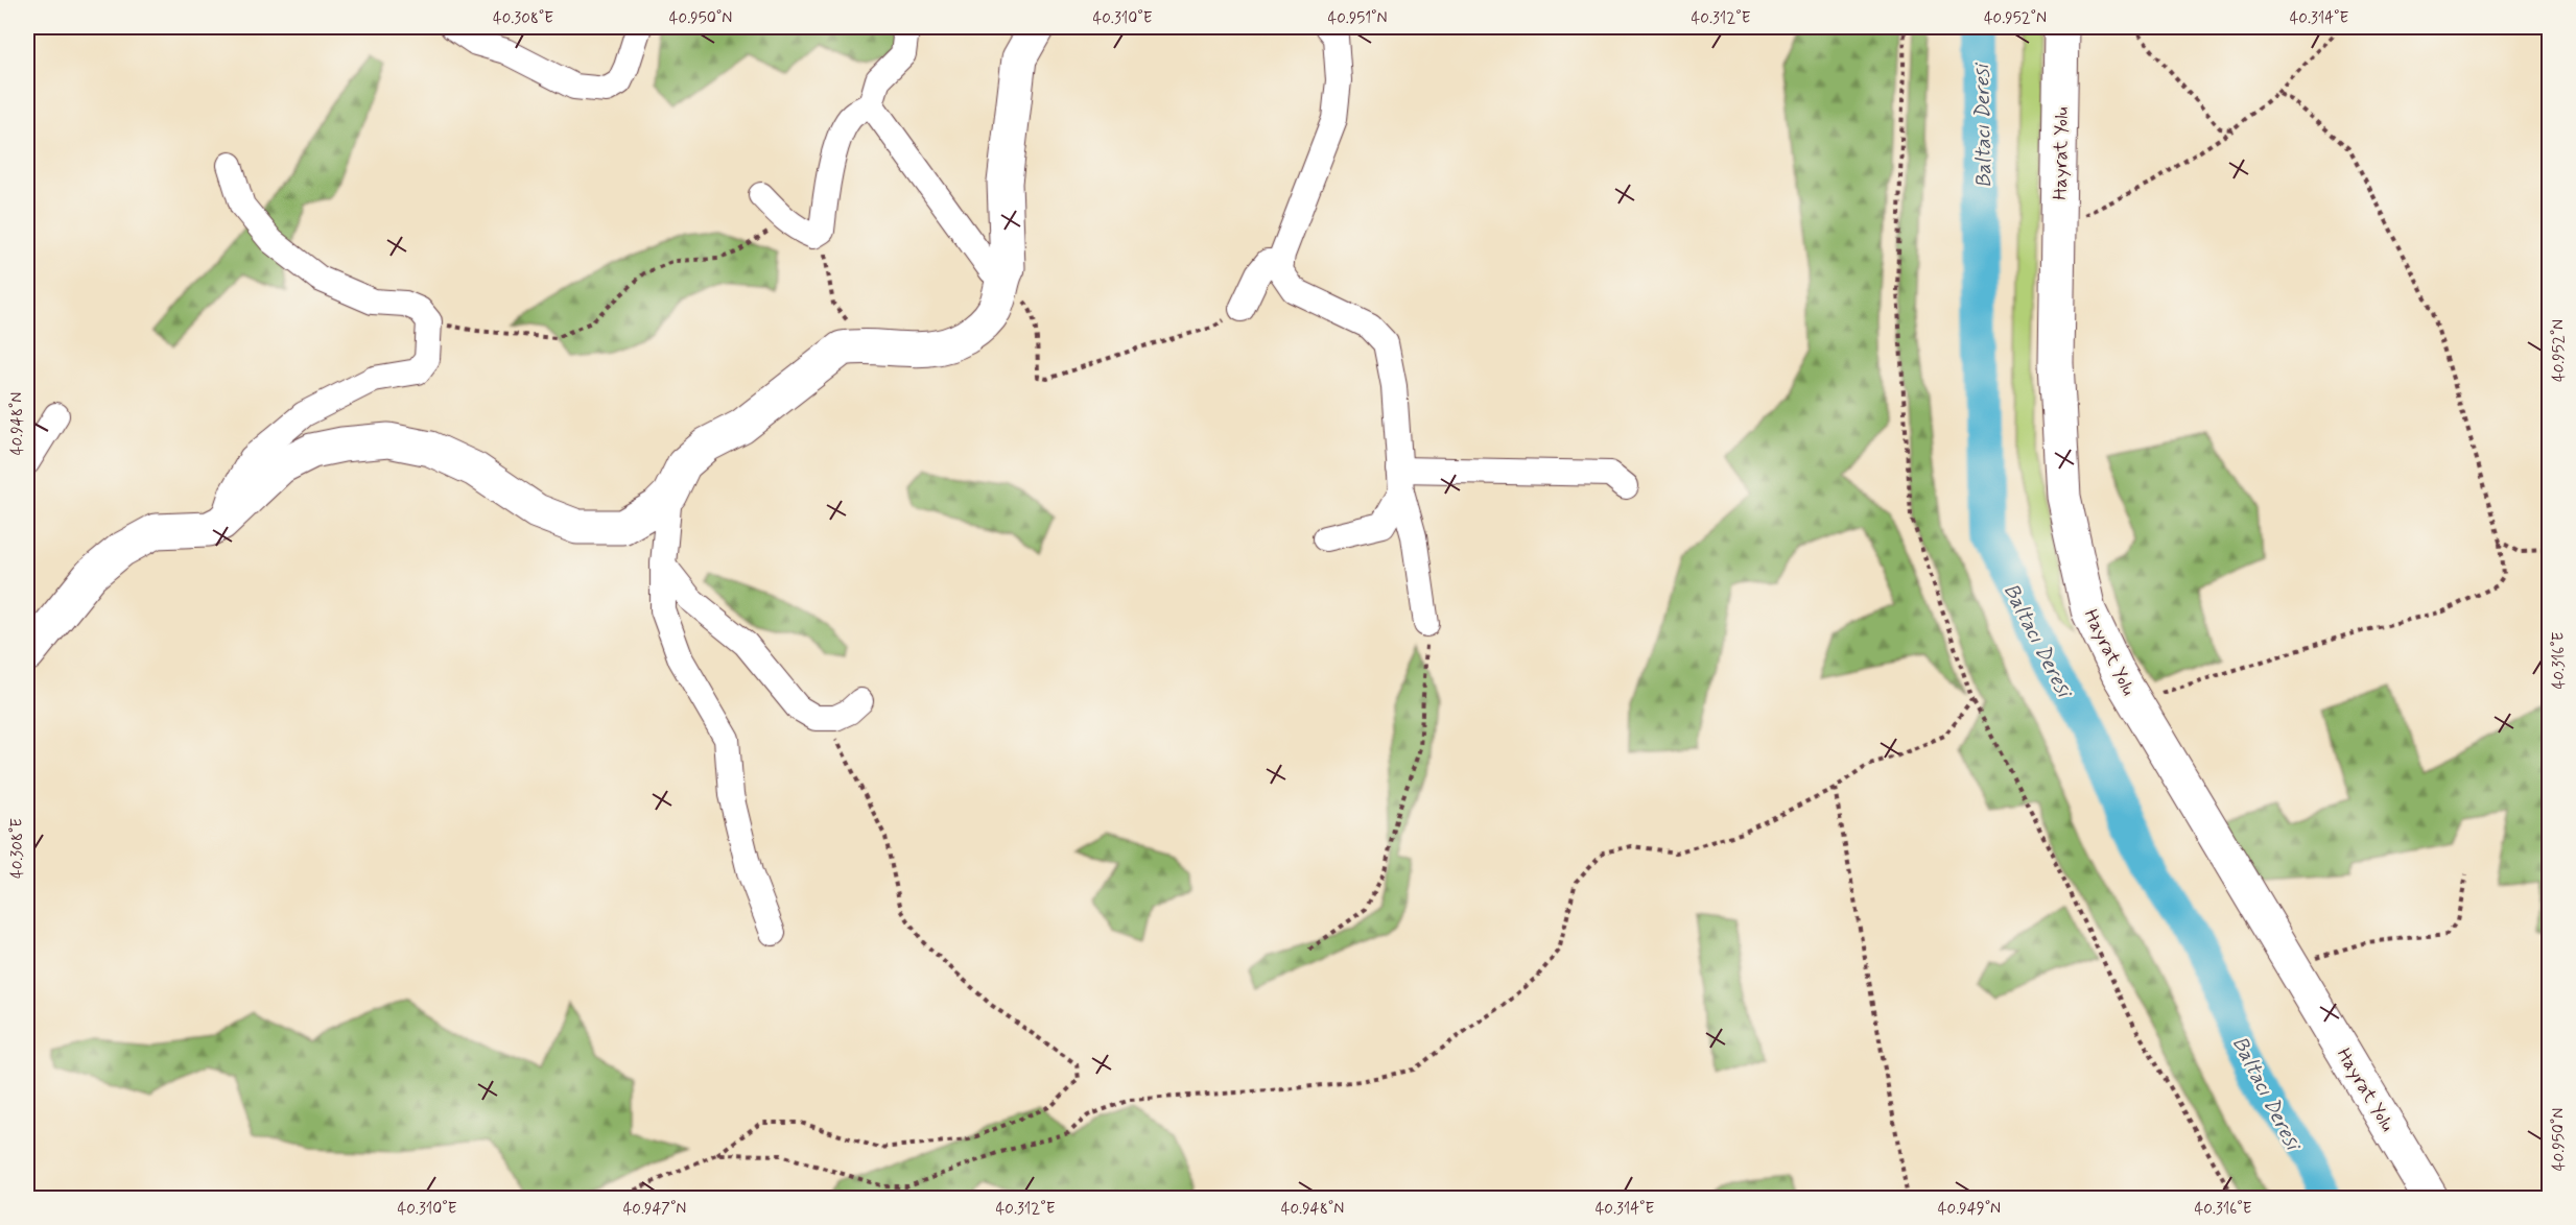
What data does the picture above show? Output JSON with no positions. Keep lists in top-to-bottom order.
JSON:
{
  "streets": {
    "street": ["Hayrat Yolu"]
  },
  "water": ["Baltacı Deresi"],
  "coordinates": [
    "40.308°E",
    "40.950°N",
    "40.310°E",
    "40.951°N",
    "40.312°E",
    "40.952°N",
    "40.314°E",
    "40.948°N",
    "40.316°E",
    "40.947°N",
    "40.949°N"
  ]
}
